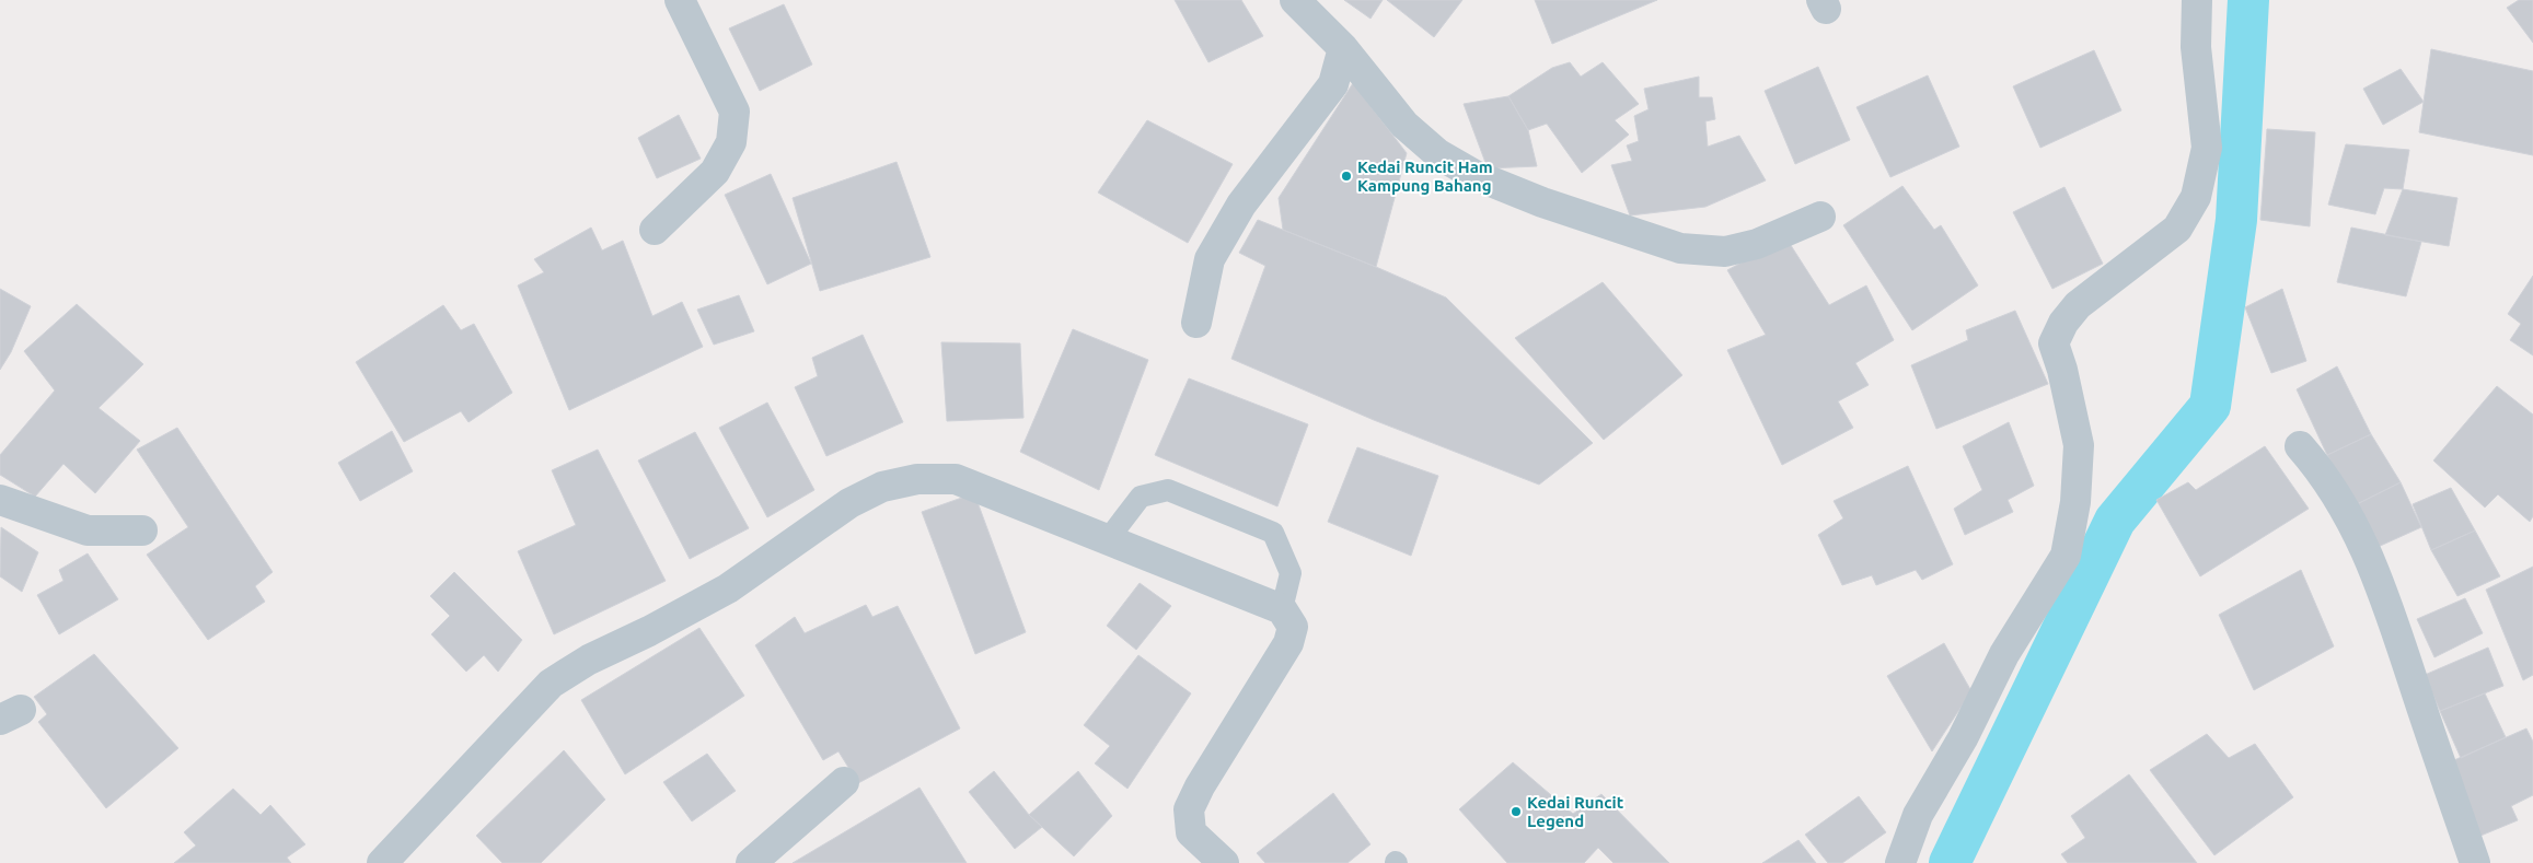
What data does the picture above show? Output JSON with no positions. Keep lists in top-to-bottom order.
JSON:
{
  "places": ["Kedai Runcit Ham Kampung Bahang", "Kedai Runcit Legend"]
}
